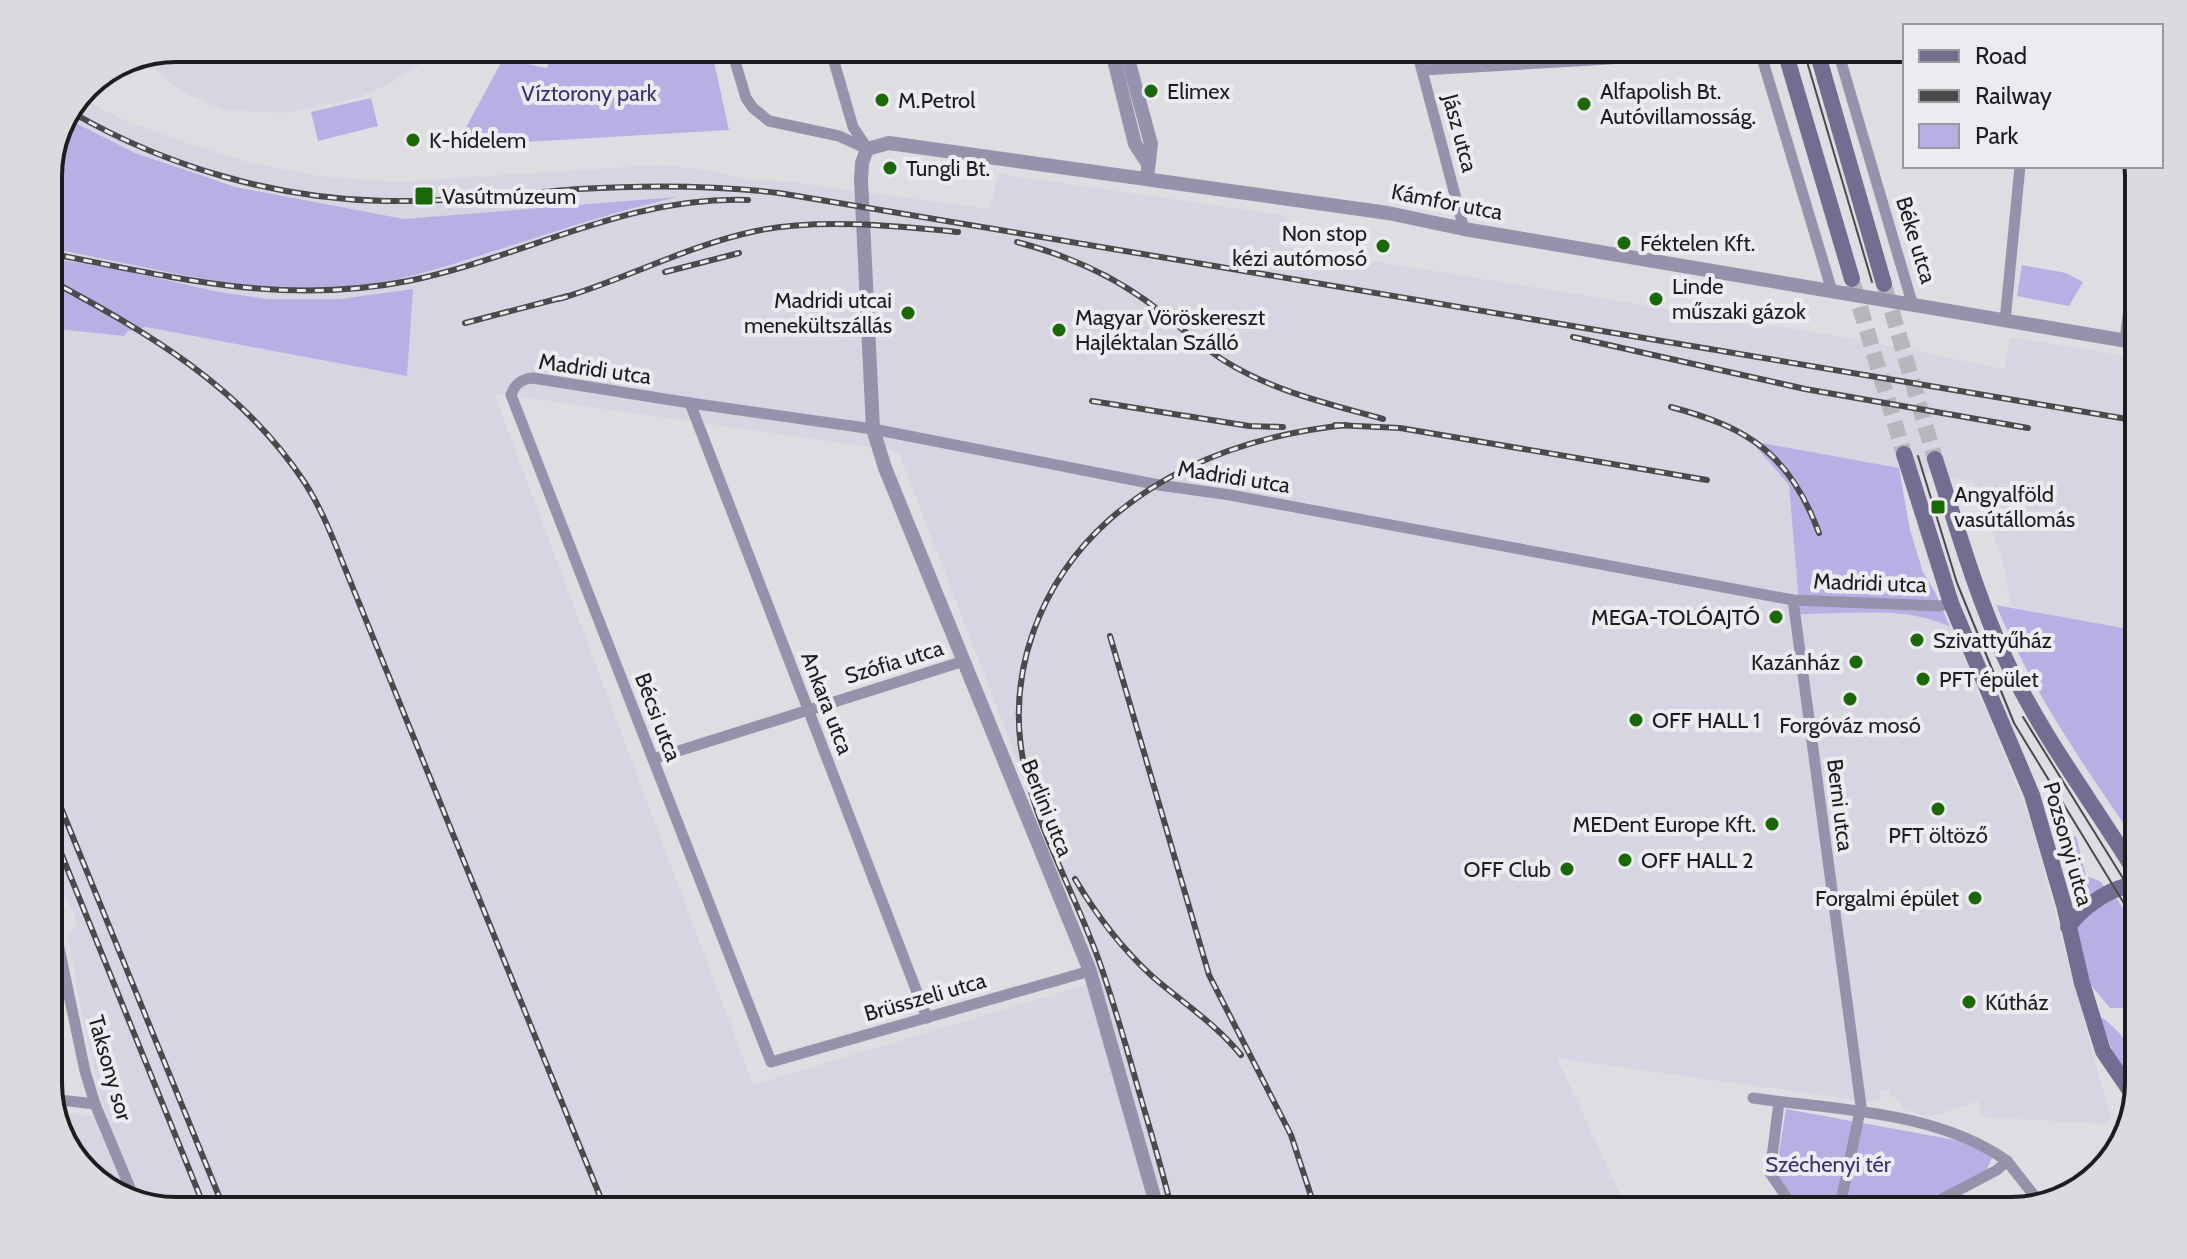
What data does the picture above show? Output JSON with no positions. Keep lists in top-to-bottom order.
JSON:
{
  "streets": {
    "main road": ["Béke utca", "Pozsonyi utca"],
    "street": [
      "Jász utca",
      "Kámfor utca",
      "Madridi utca",
      "Szófia utca",
      "Ankara utca",
      "Bécsi utca",
      "Berni utca",
      "Berlini utca",
      "Brüsszeli utca",
      "Taksony sor"
    ]
  },
  "crossings": [
    ["Jász utca", "Kámfor utca"],
    ["Kámfor utca", "Béke utca"],
    ["Kámfor utca", "Berlini utca"],
    ["Madridi utca", "Ankara utca"],
    ["Madridi utca", "Bécsi utca"],
    ["Madridi utca", "Berni utca"],
    ["Madridi utca", "Berlini utca"],
    ["Madridi utca", "Pozsonyi utca"],
    ["Szófia utca", "Ankara utca"],
    ["Szófia utca", "Bécsi utca"],
    ["Szófia utca", "Berlini utca"],
    ["Ankara utca", "Brüsszeli utca"],
    ["Bécsi utca", "Brüsszeli utca"],
    ["Berlini utca", "Brüsszeli utca"]
  ],
  "parks": ["Víztorony park", "Széchenyi tér"],
  "places": {
    "other": [
      "Elimex",
      "M.Petrol",
      "Alfapolish Bt. Autóvillamosság.",
      "K-hídelem",
      "Tungli Bt.",
      "Féktelen Kft.",
      "Non stop kézi autómosó",
      "Linde műszaki gázok",
      "Madridi utcai menekültszállás",
      "Magyar Vöröskereszt Hajléktalan Szálló",
      "MEGA-TOLÓAJTÓ",
      "Szivattyűház",
      "Kazánház",
      "PFT épület",
      "Forgóváz mosó",
      "OFF HALL 1",
      "PFT öltöző",
      "MEDent Europe Kft.",
      "OFF HALL 2",
      "OFF Club",
      "Forgalmi épület",
      "Kútház"
    ],
    "transit": ["Vasútmúzeum", "Angyalföld vasútállomás"]
  },
  "legend": ["Road", "Railway", "Park"]
}
